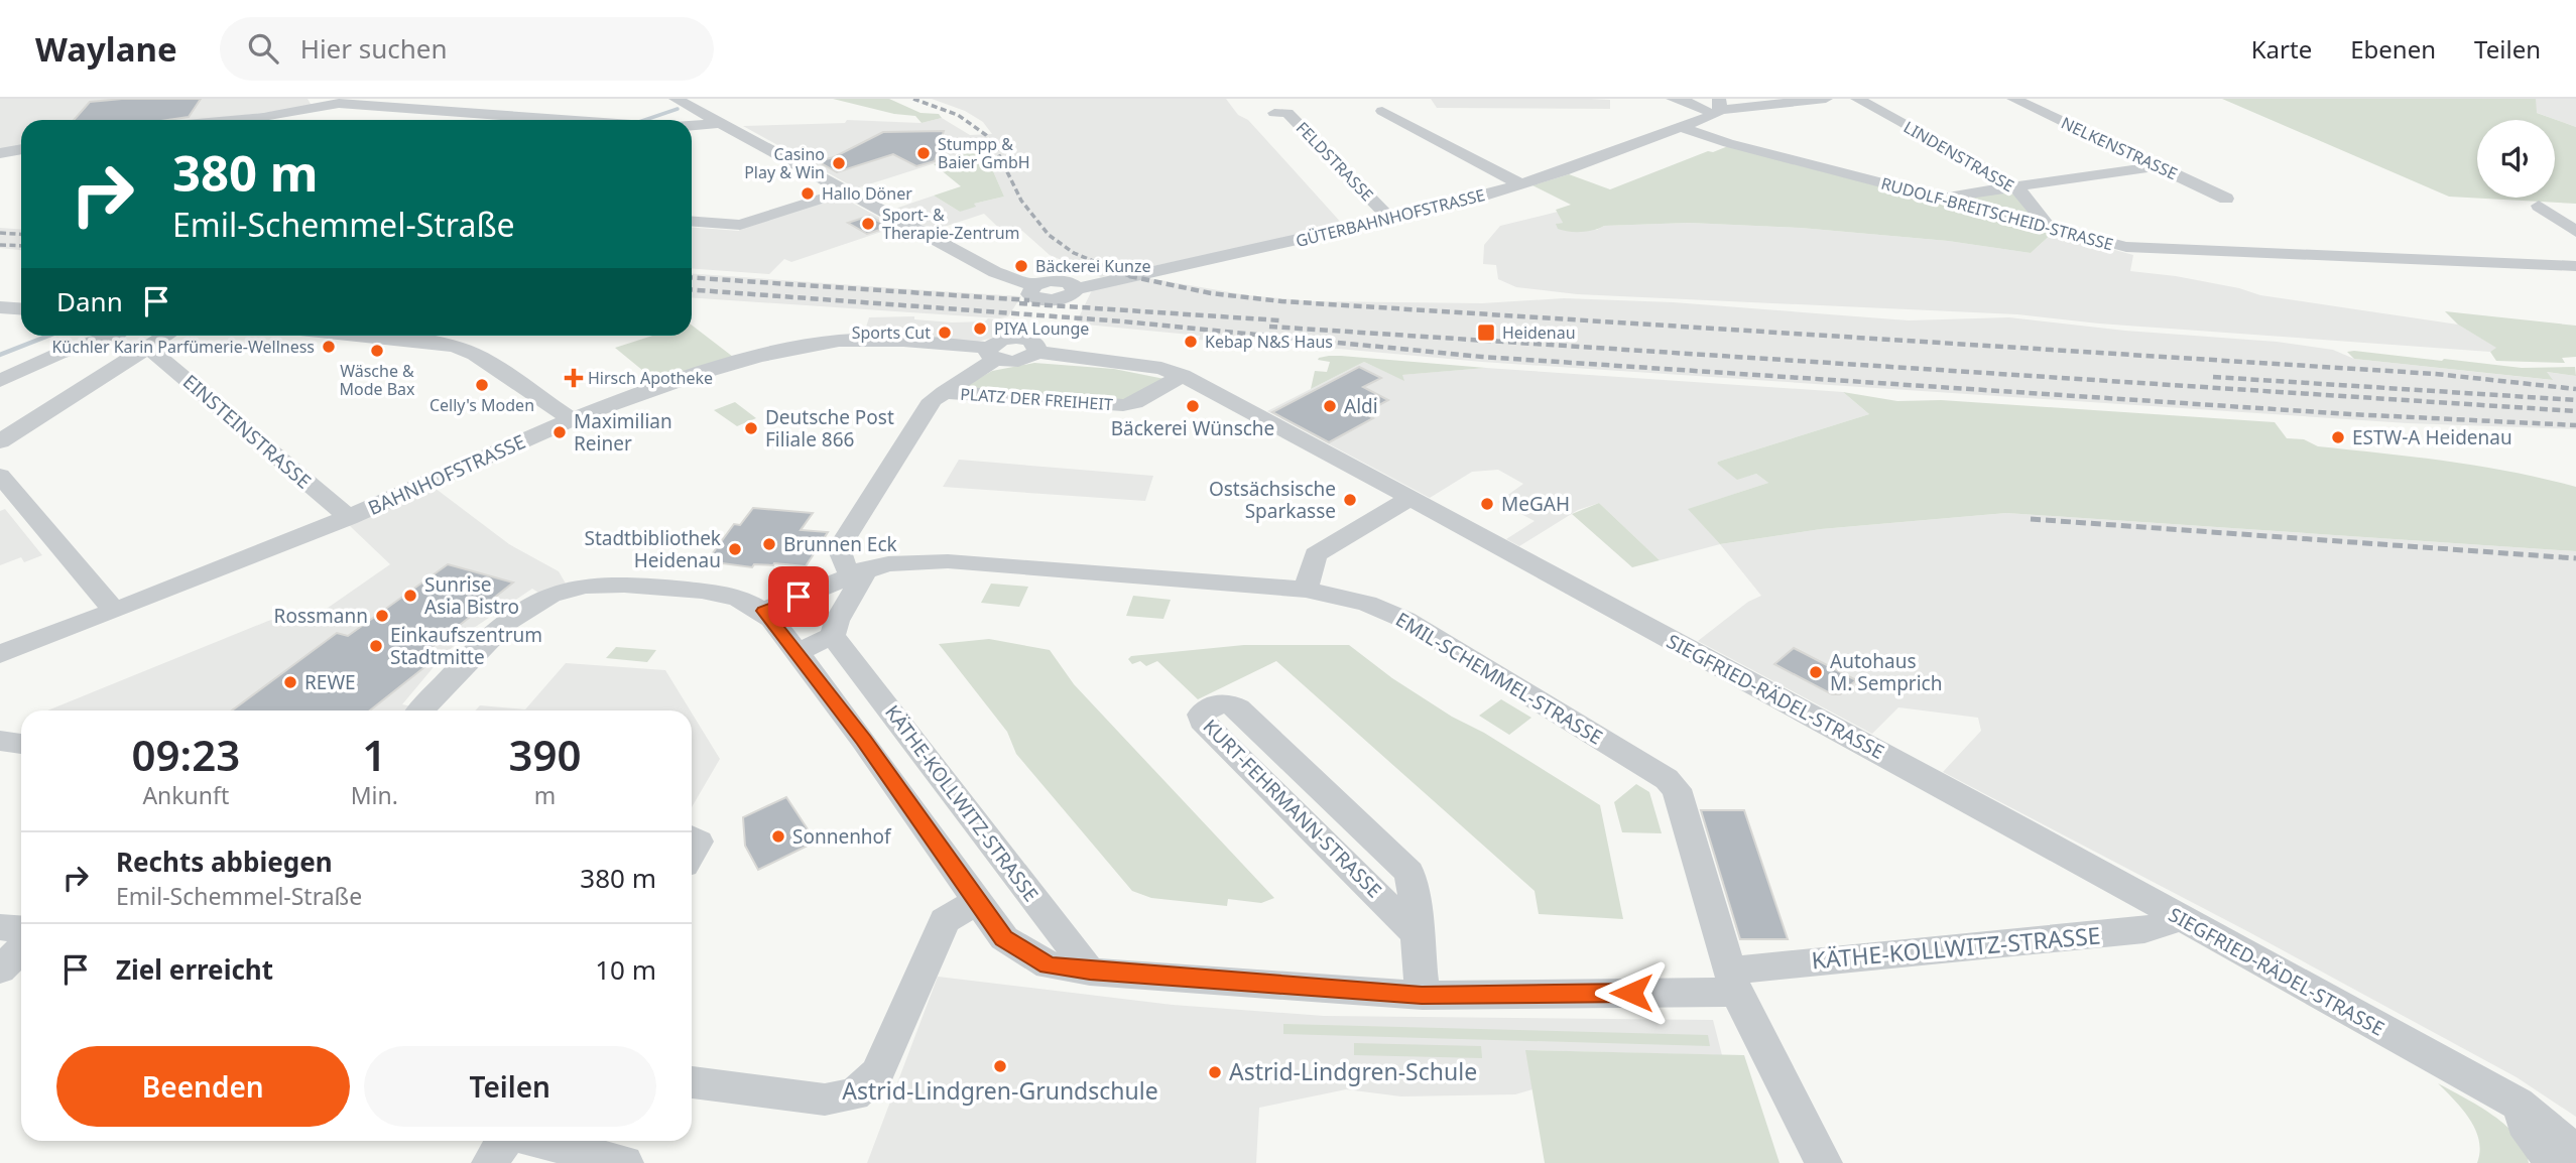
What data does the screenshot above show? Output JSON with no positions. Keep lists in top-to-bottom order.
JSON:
{
  "streets": {
    "street": [
      "NELKENSTRASSE",
      "LINDENSTRASSE",
      "FELDSTRASSE",
      "RUDOLF-BREITSCHEID-STRASSE",
      "GÜTERBAHNHOFSTRASSE",
      "PLATZ DER FREIHEIT",
      "EINSTEINSTRASSE",
      "BAHNHOFSTRASSE",
      "EMIL-SCHEMMEL-STRASSE",
      "SIEGFRIED-RÄDEL-STRASSE",
      "KÄTHE-KOLLWITZ-STRASSE",
      "KURT-FEHRMANN-STRASSE"
    ]
  },
  "crossings": [
    ["LINDENSTRASSE", "RUDOLF-BREITSCHEID-STRASSE"],
    ["FELDSTRASSE", "GÜTERBAHNHOFSTRASSE"],
    ["RUDOLF-BREITSCHEID-STRASSE", "GÜTERBAHNHOFSTRASSE"],
    ["GÜTERBAHNHOFSTRASSE", "PLATZ DER FREIHEIT"],
    ["PLATZ DER FREIHEIT", "BAHNHOFSTRASSE"],
    ["PLATZ DER FREIHEIT", "SIEGFRIED-RÄDEL-STRASSE"],
    ["EINSTEINSTRASSE", "BAHNHOFSTRASSE"],
    ["EMIL-SCHEMMEL-STRASSE", "KÄTHE-KOLLWITZ-STRASSE"],
    ["SIEGFRIED-RÄDEL-STRASSE", "KÄTHE-KOLLWITZ-STRASSE"],
    ["KÄTHE-KOLLWITZ-STRASSE", "KURT-FEHRMANN-STRASSE"]
  ],
  "places": {
    "other": [
      "Stumpp & Baier GmbH",
      "Casino Play & Win",
      "Hallo Döner",
      "Sport- & Therapie-Zentrum",
      "Bäckerei Kunze",
      "PIYA Lounge",
      "Sports Cut",
      "Kebap N&S Haus",
      "Küchler Karin Parfümerie-Wellness",
      "Wäsche & Mode Bax",
      "Celly's Moden",
      "Bäckerei Wünsche",
      "Aldi",
      "Deutsche Post Filiale 866",
      "Maximilian Reiner",
      "ESTW-A Heidenau",
      "Ostsächsische Sparkasse",
      "MeGAH",
      "Brunnen Eck",
      "Stadtbibliothek Heidenau",
      "Sunrise Asia Bistro",
      "Rossmann",
      "Einkaufszentrum Stadtmitte",
      "Autohaus M. Semprich",
      "REWE",
      "Sonnenhof",
      "Astrid-Lindgren-Grundschule",
      "Astrid-Lindgren-Schule"
    ],
    "transit": ["Heidenau"],
    "health": ["Hirsch Apotheke"]
  },
  "page": {
    "header": "Waylane",
    "search": "Hier suchen",
    "nav": ["Karte", "Ebenen", "Teilen"],
    "turn": ["380 m", "Emil-Schemmel-Straße"],
    "then": "Dann",
    "eta": [
      "09:23",
      "Ankunft",
      "1",
      "Min.",
      "390",
      "m"
    ],
    "list": [
      {
        "name": "Rechts abbiegen",
        "note": "Emil-Schemmel-Straße",
        "value": "380 m"
      },
      {
        "name": "Ziel erreicht",
        "value": "10 m"
      }
    ],
    "buttons": ["Beenden", "Teilen"]
  }
}
